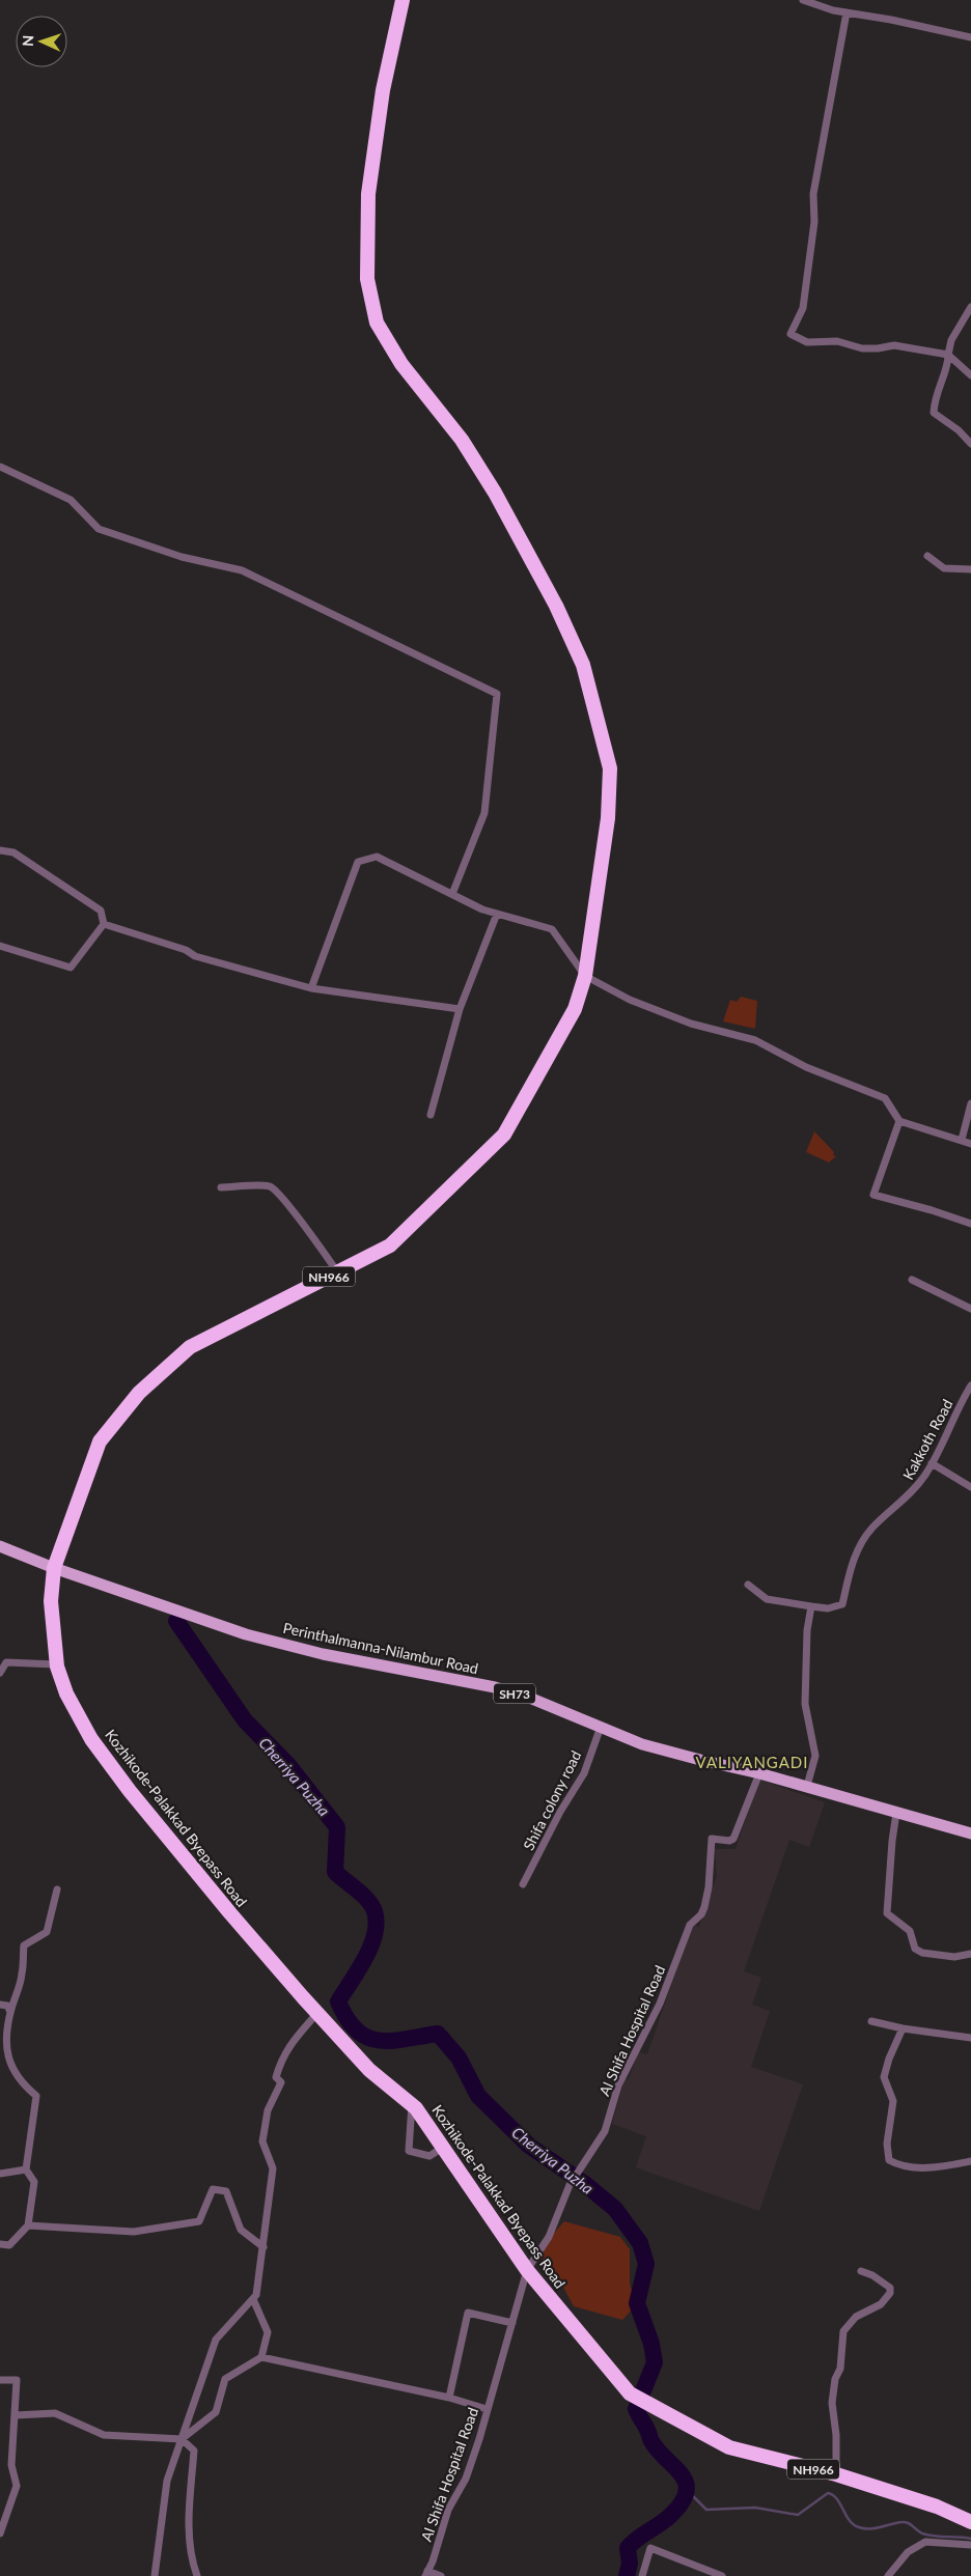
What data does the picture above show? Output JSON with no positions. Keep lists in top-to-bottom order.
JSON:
{
  "streets": {
    "highway": ["NH966", "Kozhikode-Palakkad Byepass Road"],
    "main road": ["Perinthalmanna-Nilambur Road", "SH73"],
    "street": ["Kakkoth Road", "Shifa colony road", "Al Shifa Hospital Road"]
  },
  "crossings": [
    ["NH966", "Kozhikode-Palakkad Byepass Road"],
    ["Perinthalmanna-Nilambur Road", "Shifa colony road"],
    ["Perinthalmanna-Nilambur Road", "Kozhikode-Palakkad Byepass Road"],
    ["Perinthalmanna-Nilambur Road", "Al Shifa Hospital Road"],
    ["Kozhikode-Palakkad Byepass Road", "Al Shifa Hospital Road"]
  ],
  "districts": ["VALIYANGADI"],
  "water": ["Cherriya Puzha"],
  "north": "left"
}
